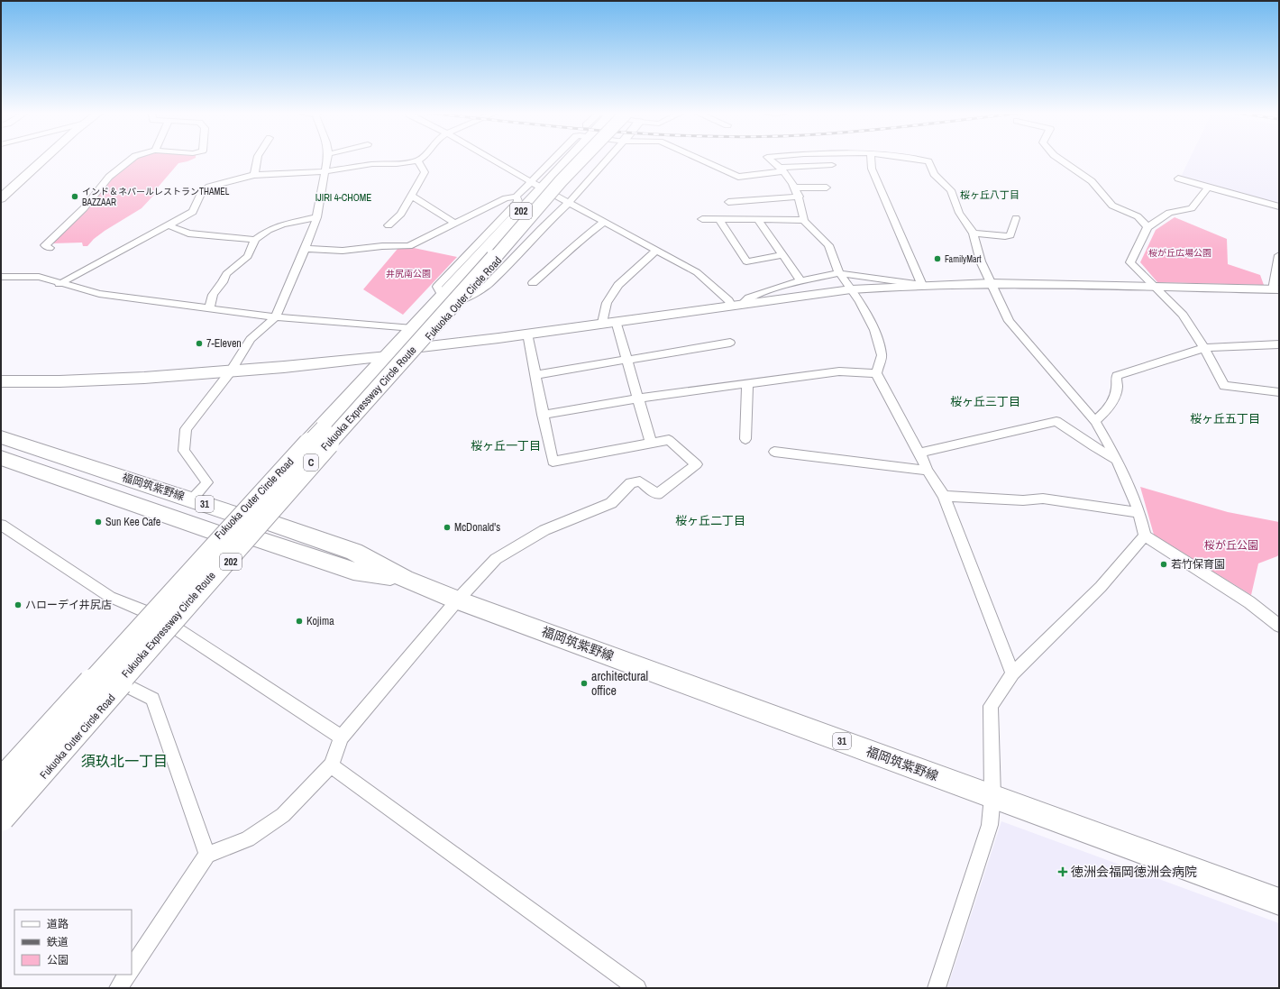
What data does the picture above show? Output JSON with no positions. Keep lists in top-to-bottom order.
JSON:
{
  "streets": {
    "highway": [
      "202",
      "Fukuoka Outer Circle Road",
      "Fukuoka Expressway Circle Route",
      "C"
    ],
    "main road": ["福岡筑紫野線", "31"]
  },
  "crossings": [
    ["Fukuoka Outer Circle Road", "福岡筑紫野線"]
  ],
  "districts": [
    "桜ヶ丘八丁目",
    "IJIRI 4-CHOME",
    "桜ヶ丘三丁目",
    "桜ヶ丘五丁目",
    "桜ヶ丘一丁目",
    "桜ヶ丘二丁目",
    "須玖北一丁目"
  ],
  "parks": ["桜が丘広場公園", "井尻南公園", "桜が丘公園"],
  "places": {
    "other": [
      "インド＆ネパールレストランTHAMEL BAZZAAR",
      "FamilyMart",
      "7-Eleven",
      "Sun Kee Cafe",
      "McDonald's",
      "若竹保育園",
      "ハローデイ井尻店",
      "Kojima",
      "architectural office"
    ],
    "health": ["徳洲会福岡徳洲会病院"]
  },
  "legend": ["道路", "鉄道", "公園"]
}
